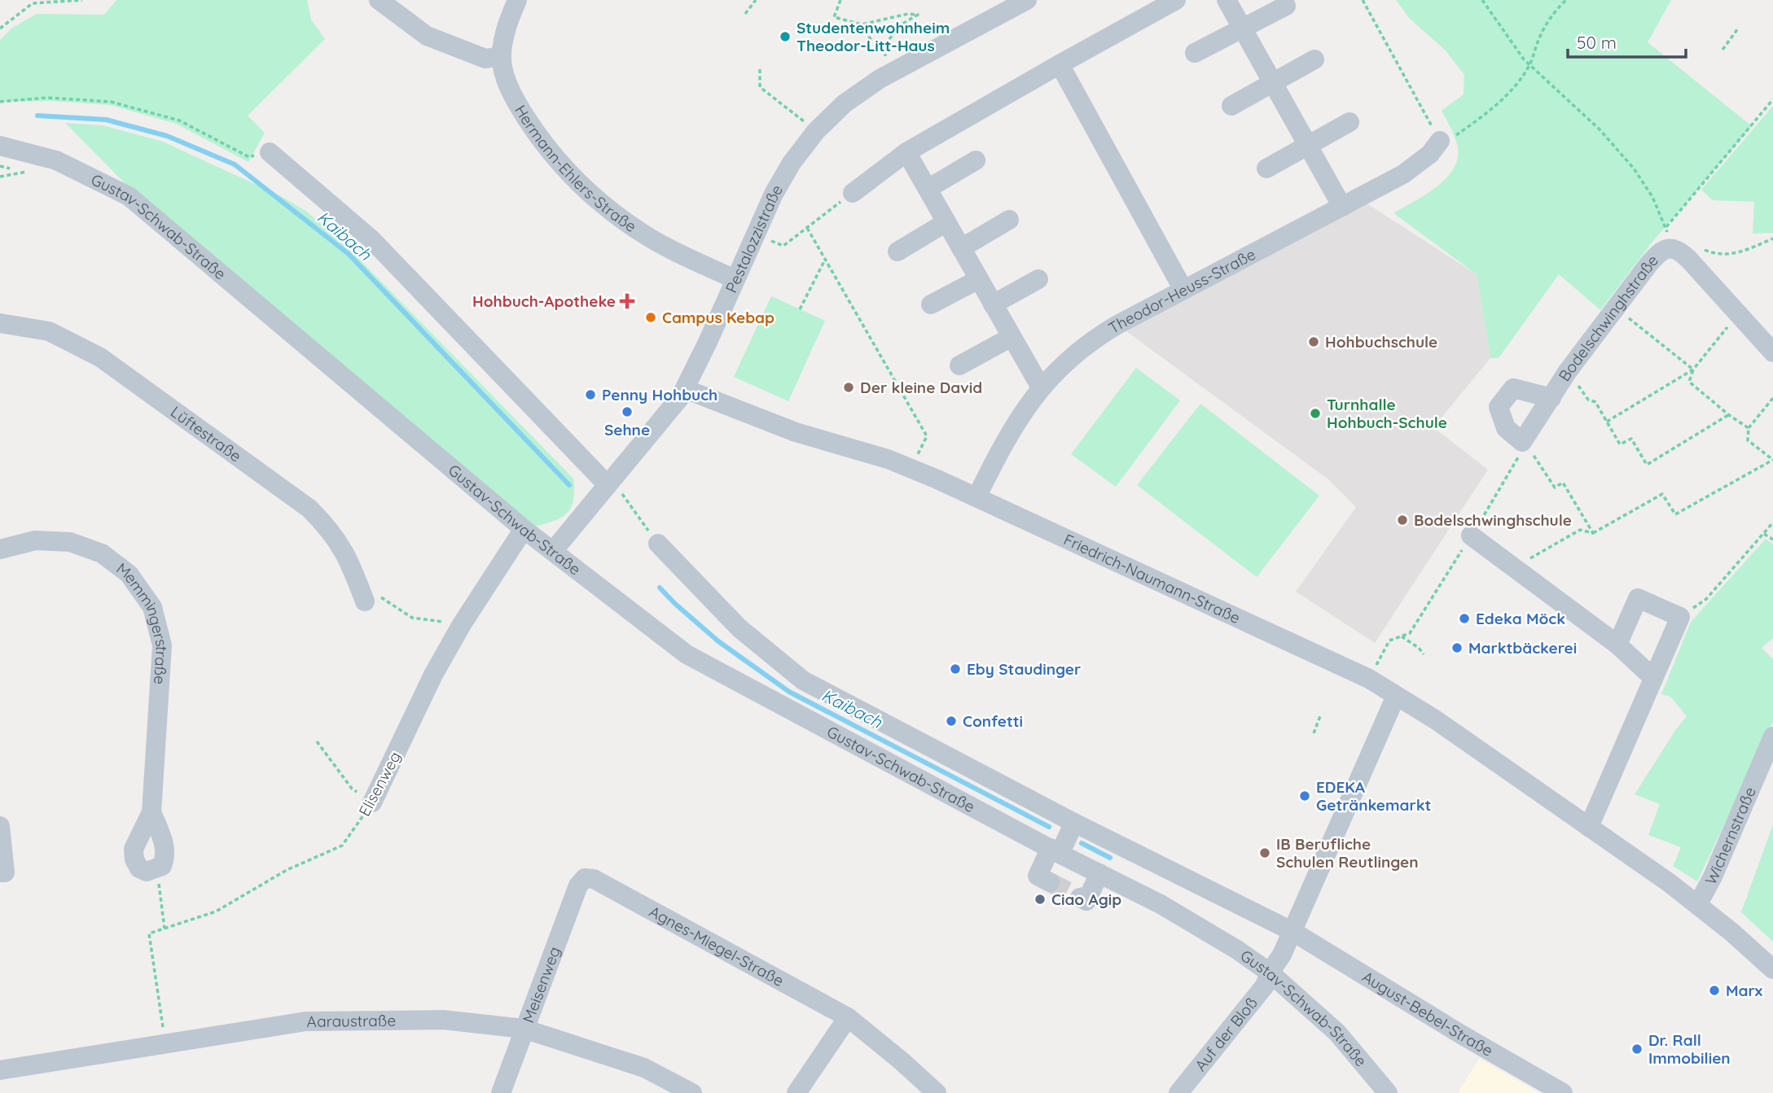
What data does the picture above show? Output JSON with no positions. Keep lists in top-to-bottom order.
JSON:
{
  "streets": {
    "street": [
      "Hermann-Ehlers-Straße",
      "Gustav-Schwab-Straße",
      "Pestalozzistraße",
      "Theodor-Heuss-Straße",
      "Bodelschwinghstraße",
      "Lüftestraße",
      "Friedrich-Naumann-Straße",
      "Memmingerstraße",
      "Elisenweg",
      "Wichernstraße",
      "Agnes-Miegel-Straße",
      "Meisenweg",
      "August-Bebel-Straße",
      "Aaraustraße",
      "Auf der Bloß"
    ]
  },
  "crossings": [
    ["Hermann-Ehlers-Straße", "Pestalozzistraße"],
    ["Gustav-Schwab-Straße", "Pestalozzistraße"],
    ["Gustav-Schwab-Straße", "Elisenweg"],
    ["Gustav-Schwab-Straße", "August-Bebel-Straße"],
    ["Gustav-Schwab-Straße", "Auf der Bloß"],
    ["Pestalozzistraße", "Friedrich-Naumann-Straße"],
    ["Theodor-Heuss-Straße", "Friedrich-Naumann-Straße"],
    ["Friedrich-Naumann-Straße", "Wichernstraße"],
    ["Friedrich-Naumann-Straße", "Auf der Bloß"],
    ["Agnes-Miegel-Straße", "Meisenweg"],
    ["Meisenweg", "Aaraustraße"],
    ["August-Bebel-Straße", "Auf der Bloß"]
  ],
  "water": ["Kaibach"],
  "places": {
    "other": [
      "Studentenwohnheim Theodor-Litt-Haus",
      "Campus Kebap",
      "Hohbuchschule",
      "Der kleine David",
      "Penny Hohbuch",
      "Sehne",
      "Turnhalle Hohbuch-Schule",
      "Bodelschwinghschule",
      "Edeka Möck",
      "Marktbäckerei",
      "Eby Staudinger",
      "Confetti",
      "EDEKA Getränkemarkt",
      "IB Berufliche Schulen Reutlingen",
      "Ciao Agip",
      "Marx",
      "Dr. Rall Immobilien"
    ],
    "health": ["Hohbuch-Apotheke"]
  },
  "scale_bar": "50 m"
}
